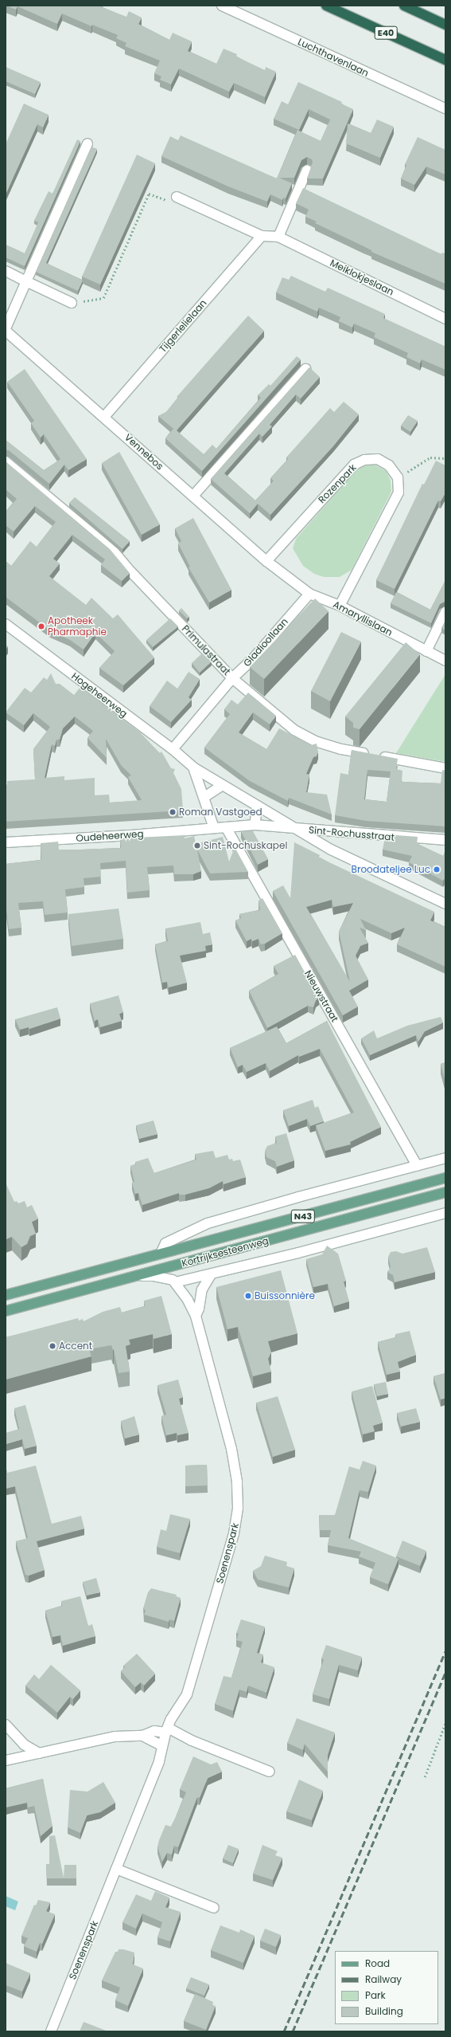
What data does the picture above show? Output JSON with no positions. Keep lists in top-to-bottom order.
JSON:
{
  "streets": {
    "highway": ["E40"],
    "main road": ["N43", "Kortrijksesteenweg"],
    "street": [
      "Luchthavenlaan",
      "Meiklokjeslaan",
      "Tijgerlelielaan",
      "Vennebos",
      "Rozenpark",
      "Amaryllislaan",
      "Gladioollaan",
      "Primulastraat",
      "Hogeheerweg",
      "Sint-Rochusstraat",
      "Oudeheerweg",
      "Nieuwstraat",
      "Soenenspark"
    ]
  },
  "crossings": [
    ["Meiklokjeslaan", "Tijgerlelielaan"],
    ["Tijgerlelielaan", "Vennebos"],
    ["Vennebos", "Rozenpark"],
    ["Vennebos", "Amaryllislaan"],
    ["Amaryllislaan", "Gladioollaan"],
    ["Gladioollaan", "Primulastraat"],
    ["Gladioollaan", "Hogeheerweg"],
    ["Hogeheerweg", "Sint-Rochusstraat"],
    ["Sint-Rochusstraat", "Oudeheerweg"],
    ["Oudeheerweg", "Nieuwstraat"],
    ["Kortrijksesteenweg", "Soenenspark"]
  ],
  "places": [
    "Apotheek Pharmaphie",
    "Roman Vastgoed",
    "Sint-Rochuskapel",
    "Broodateljee Luc",
    "Buissonnière",
    "Accent"
  ],
  "legend": [
    "Road",
    "Railway",
    "Park",
    "Building"
  ]
}
